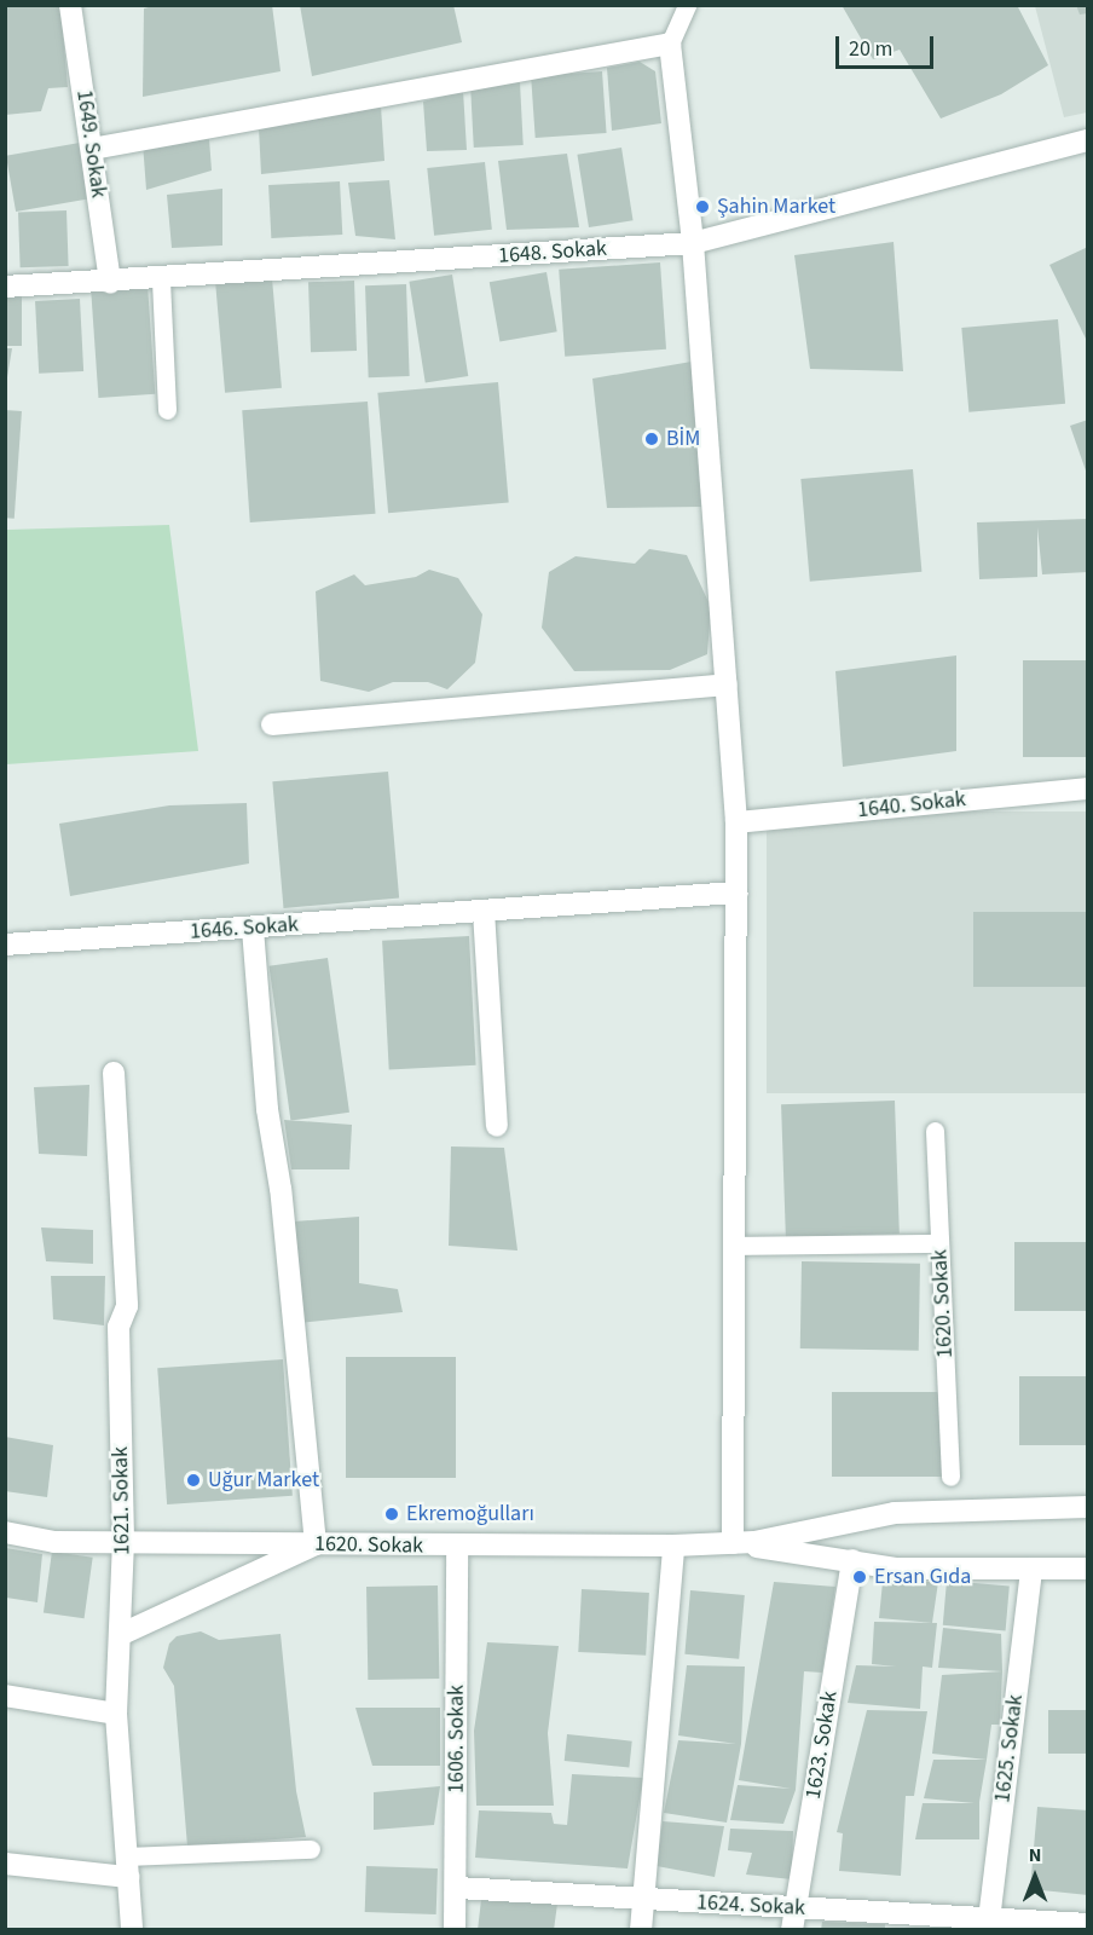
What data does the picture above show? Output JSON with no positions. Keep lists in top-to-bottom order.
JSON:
{
  "streets": {
    "street": [
      "1649. Sokak",
      "1648. Sokak",
      "1640. Sokak",
      "1646. Sokak",
      "1620. Sokak",
      "1621. Sokak",
      "1606. Sokak",
      "1623. Sokak",
      "1625. Sokak",
      "1624. Sokak"
    ]
  },
  "crossings": [
    ["1649. Sokak", "1648. Sokak"],
    ["1620. Sokak", "1621. Sokak"],
    ["1620. Sokak", "1606. Sokak"],
    ["1606. Sokak", "1624. Sokak"],
    ["1623. Sokak", "1624. Sokak"],
    ["1625. Sokak", "1624. Sokak"]
  ],
  "places": [
    "Şahin Market",
    "BİM",
    "Uğur Market",
    "Ekremoğulları",
    "Ersan Gıda"
  ],
  "scale_bar": "20 m",
  "north": "top"
}
